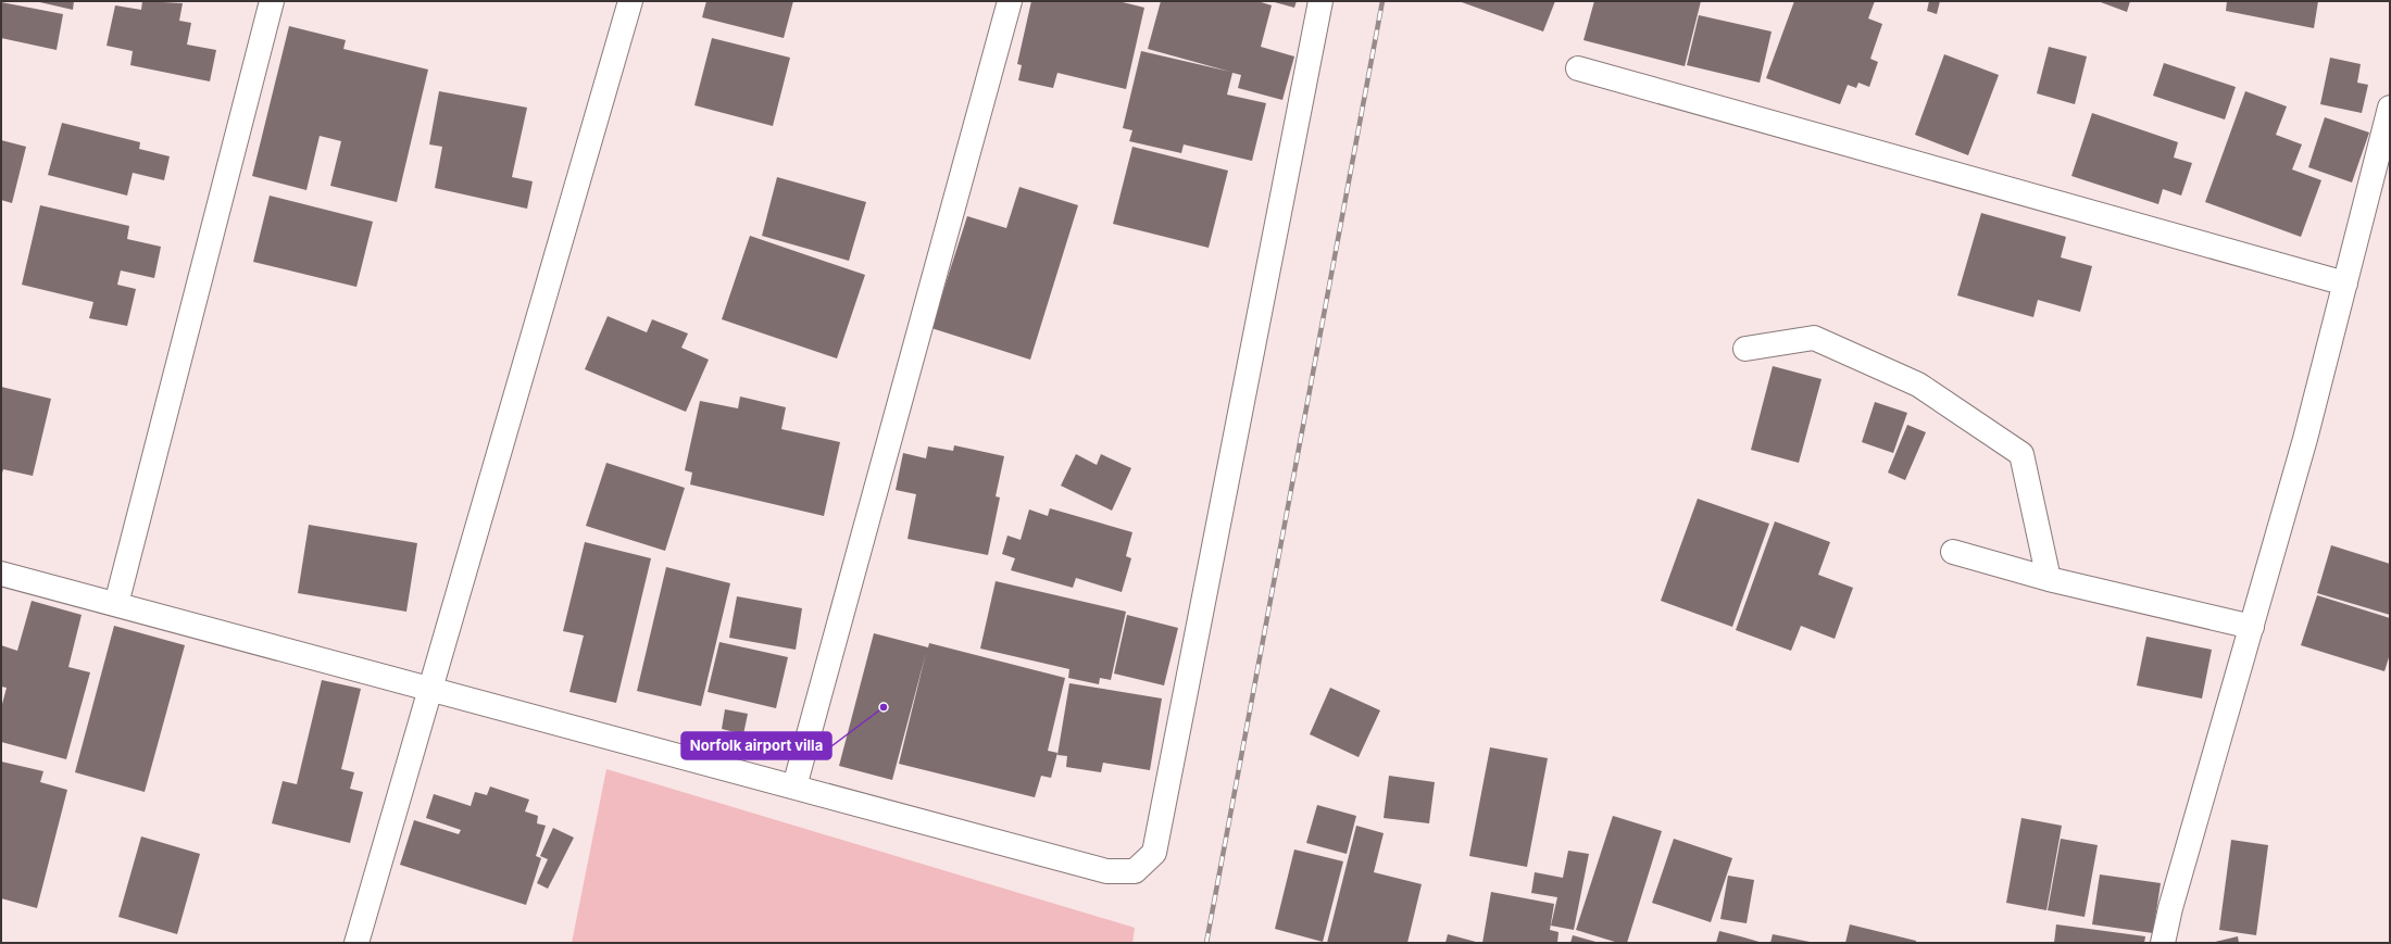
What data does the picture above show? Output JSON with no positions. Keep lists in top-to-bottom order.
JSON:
{
  "places": ["Norfolk airport villa"]
}
